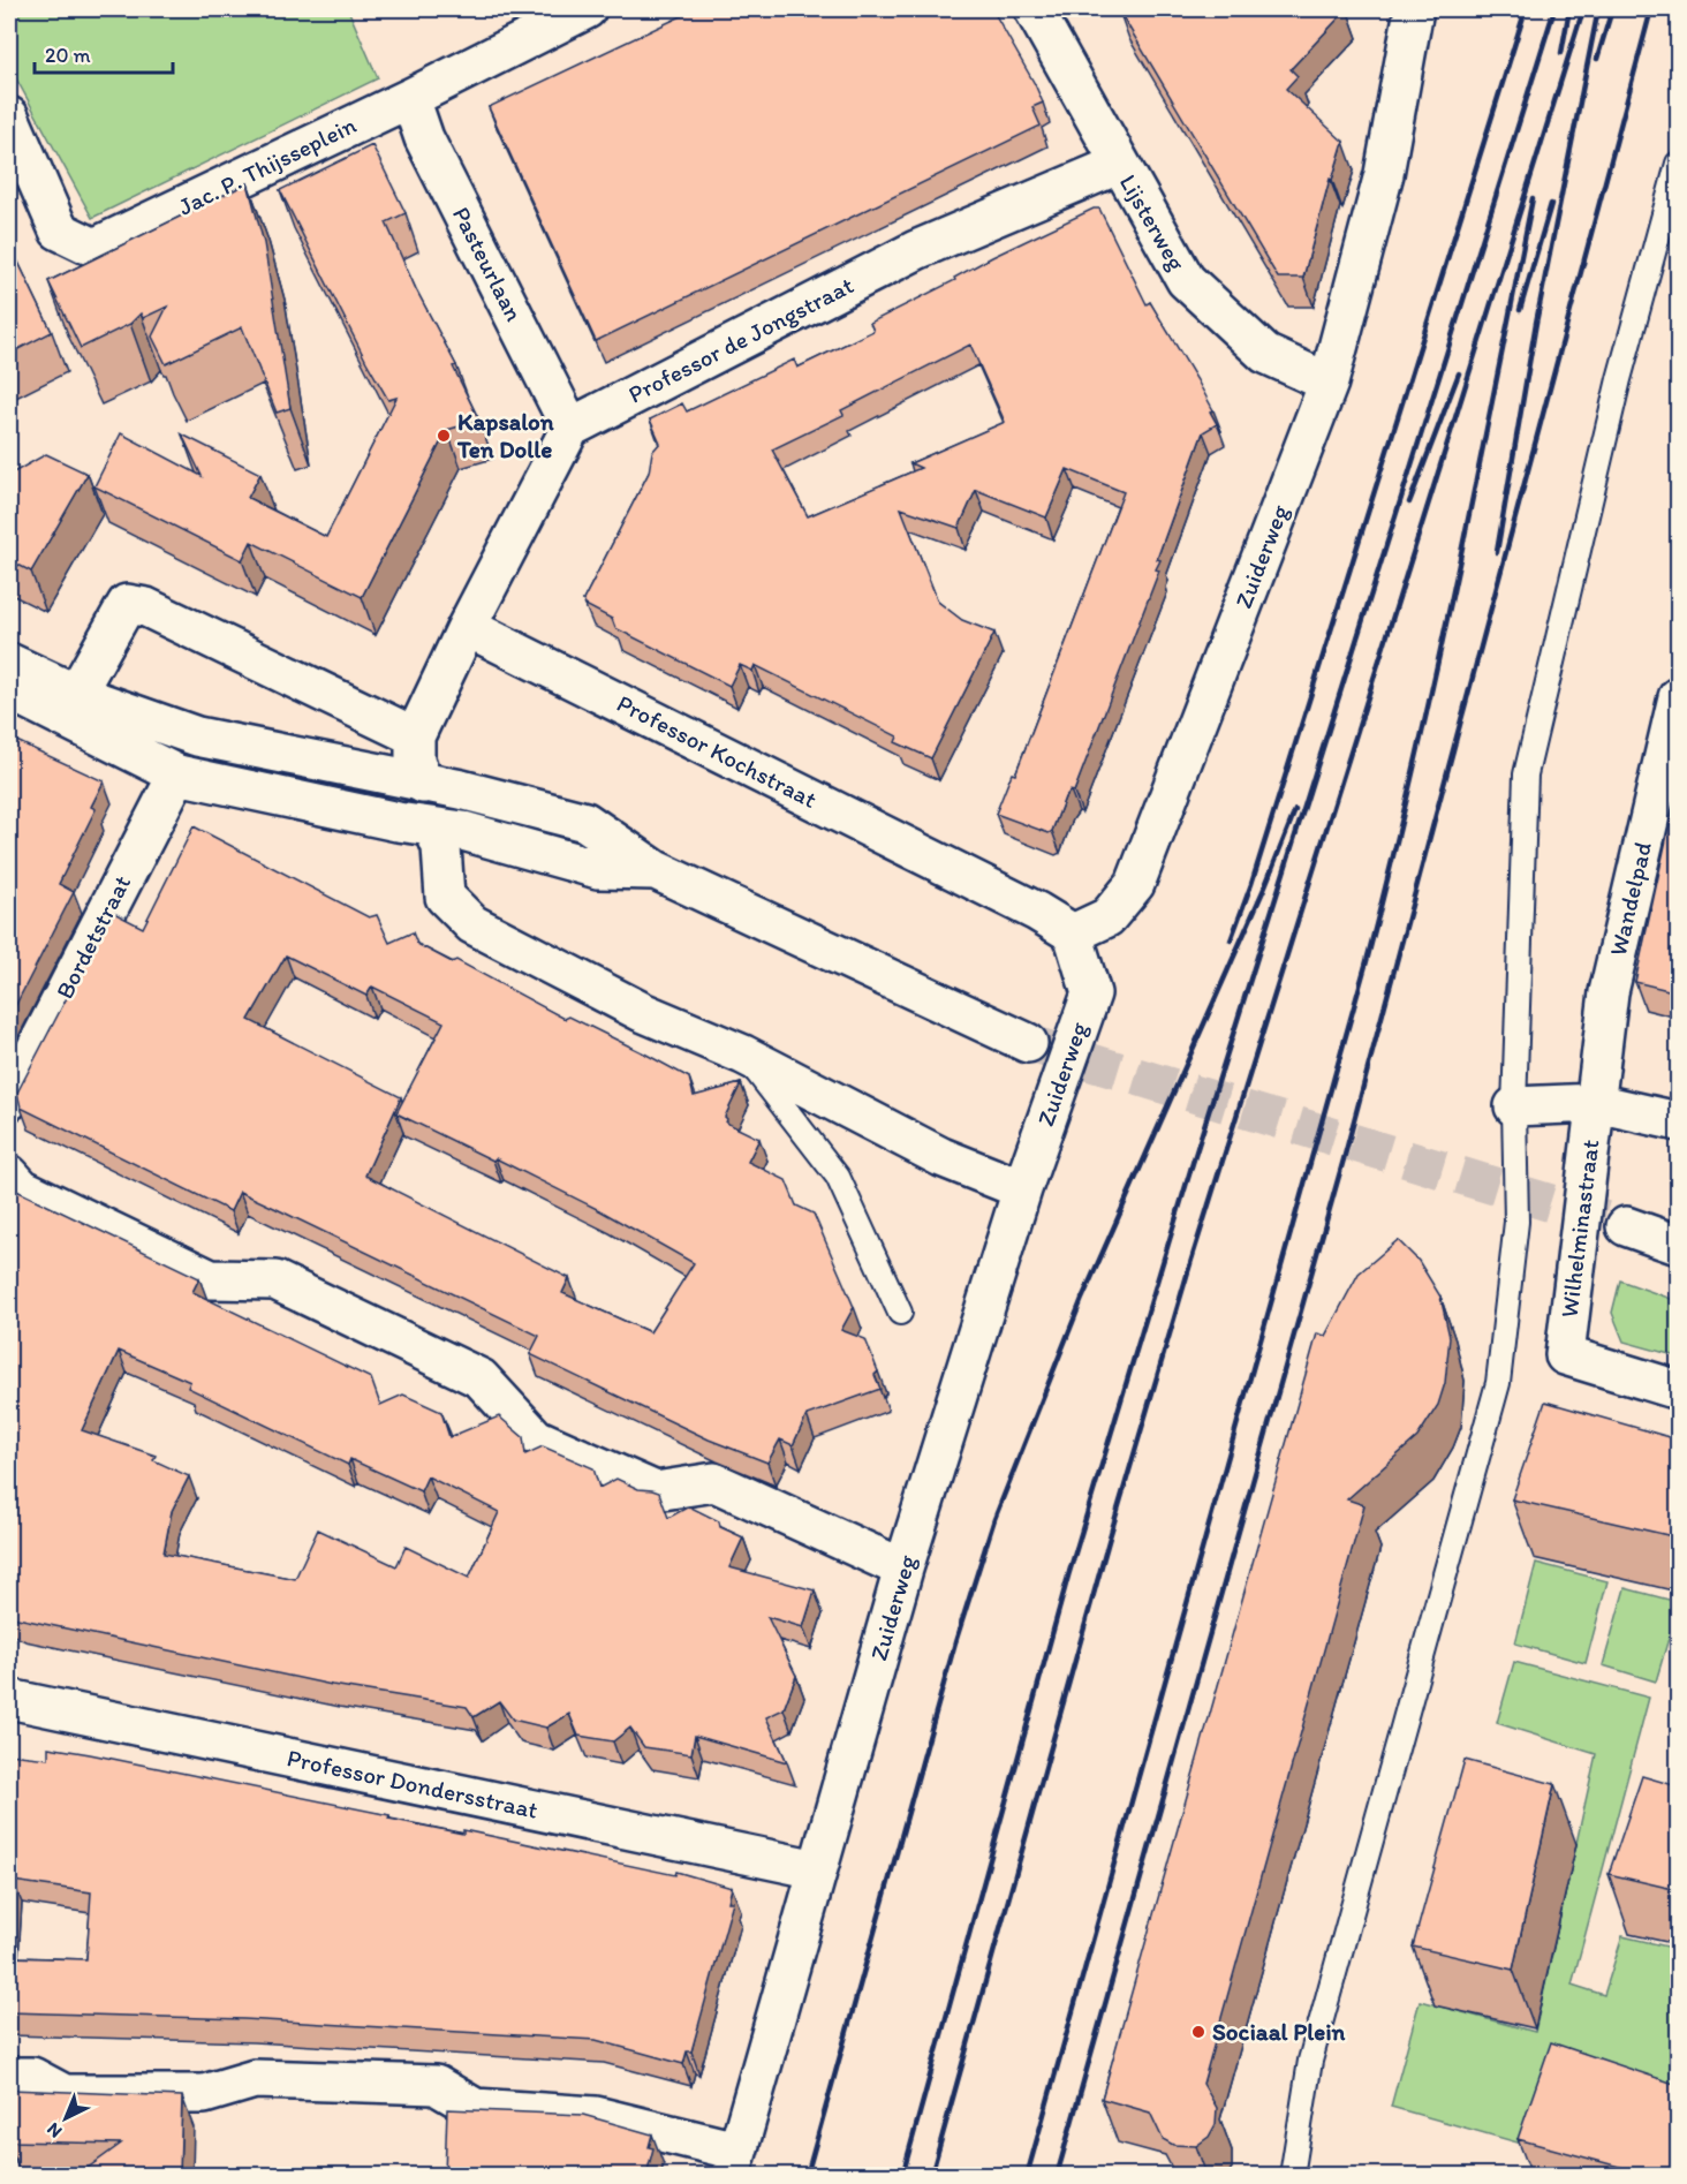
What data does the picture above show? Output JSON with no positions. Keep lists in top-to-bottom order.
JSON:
{
  "streets": {
    "street": [
      "Jac. P. Thijsseplein",
      "Lijsterweg",
      "Pasteurlaan",
      "Professor de Jongstraat",
      "Zuiderweg",
      "Professor Kochstraat",
      "Wandelpad",
      "Bordetstraat",
      "Wilhelminastraat",
      "Professor Dondersstraat"
    ]
  },
  "crossings": [
    ["Jac. P. Thijsseplein", "Pasteurlaan"],
    ["Lijsterweg", "Professor de Jongstraat"],
    ["Lijsterweg", "Zuiderweg"],
    ["Pasteurlaan", "Professor de Jongstraat"],
    ["Zuiderweg", "Professor Kochstraat"],
    ["Zuiderweg", "Professor Dondersstraat"],
    ["Wandelpad", "Wilhelminastraat"]
  ],
  "places": ["Kapsalon Ten Dolle", "Sociaal Plein"],
  "scale_bar": "20 m",
  "north": "bottom left"
}
